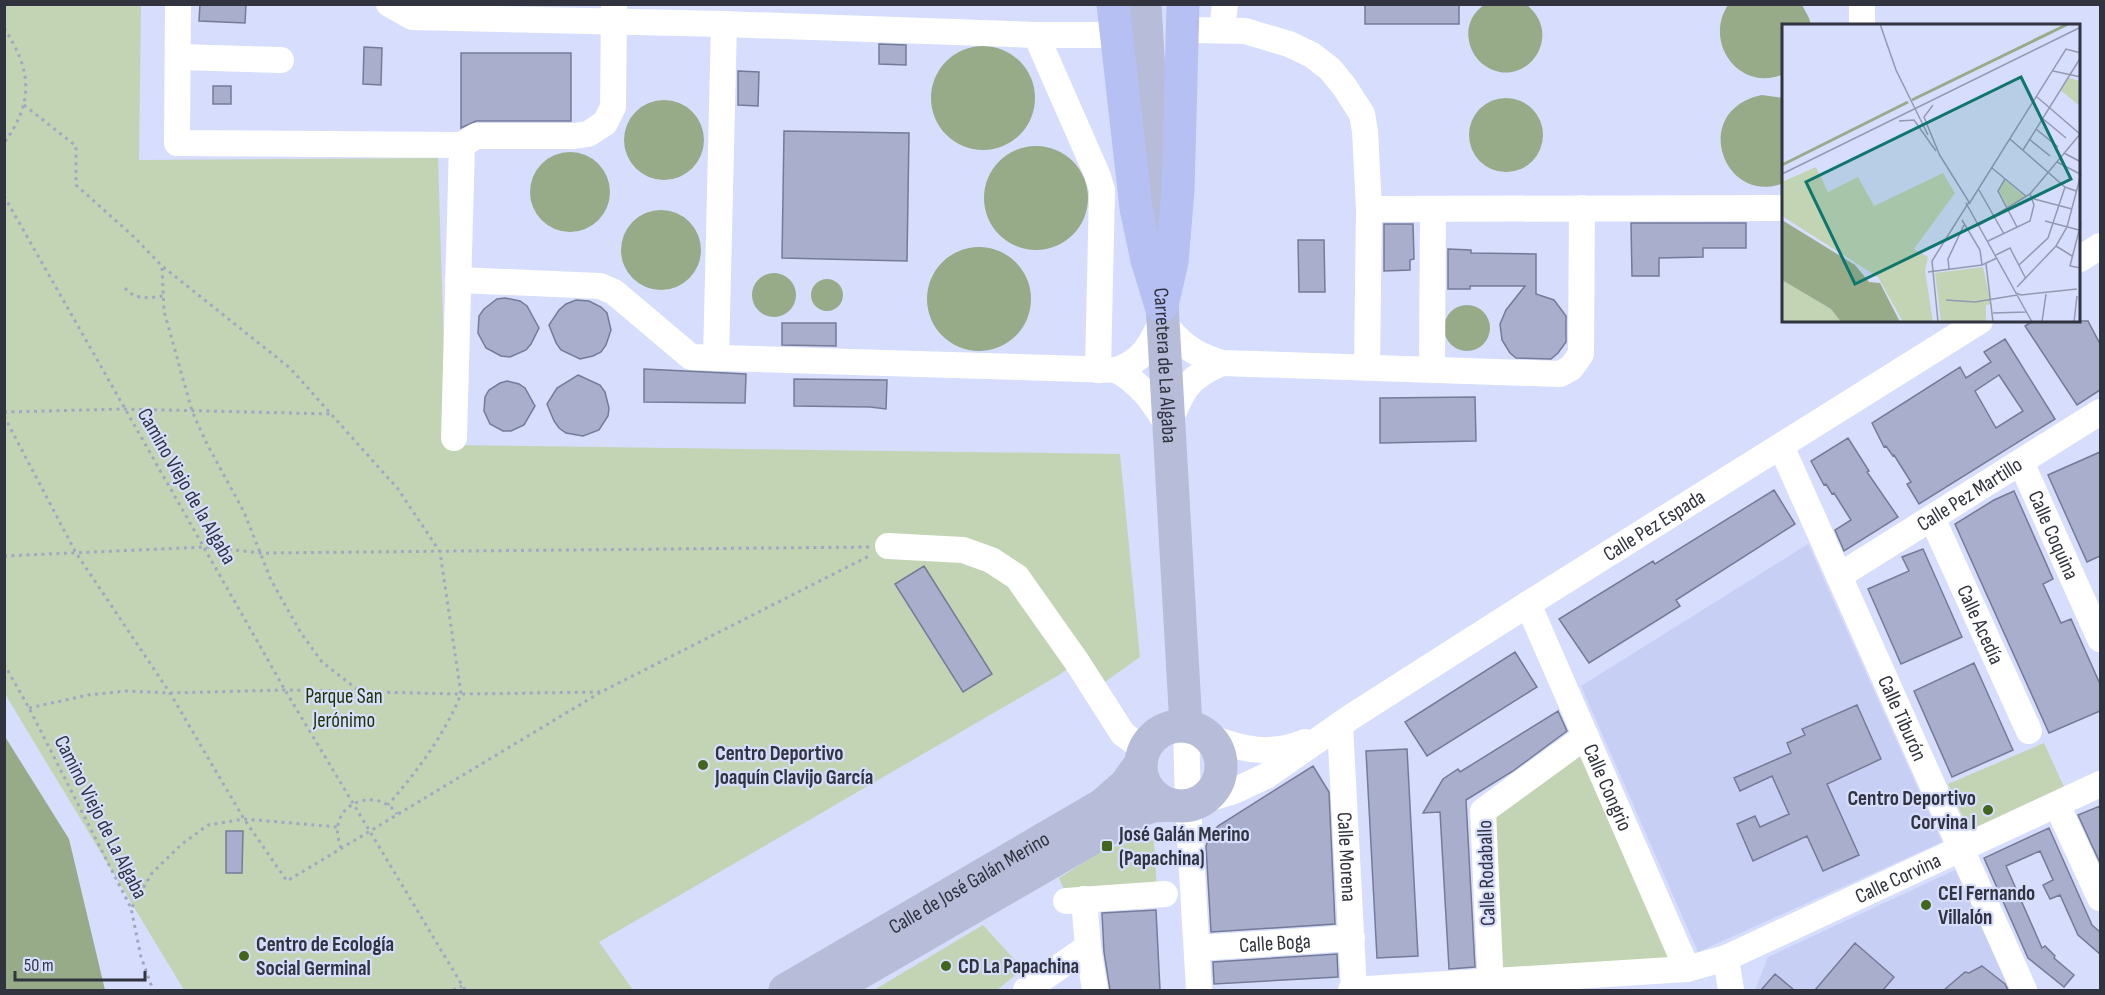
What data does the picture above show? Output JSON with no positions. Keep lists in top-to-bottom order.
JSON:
{
  "streets": {
    "main road": ["Carretera de La Algaba", "Calle de José Galán Merino"],
    "street": [
      "Calle Pez Martillo",
      "Calle Pez Espada",
      "Calle Coquina",
      "Calle Acedía",
      "Calle Tiburón",
      "Calle Congrio",
      "Calle Morena",
      "Calle Rodaballo",
      "Calle Corvina",
      "Calle Boga"
    ],
    "path": ["Camino Viejo de la Algaba", "Camino Viejo de La Algaba"]
  },
  "crossings": [
    ["Carretera de La Algaba", "Calle Pez Espada"],
    ["Carretera de La Algaba", "Calle de José Galán Merino"],
    ["Calle Pez Martillo", "Calle Coquina"],
    ["Calle Pez Martillo", "Calle Acedía"],
    ["Calle Pez Martillo", "Calle Tiburón"],
    ["Calle Pez Espada", "Calle Tiburón"],
    ["Calle Pez Espada", "Calle Congrio"],
    ["Calle Pez Espada", "Calle Morena"],
    ["Calle Pez Espada", "Calle de José Galán Merino"],
    ["Calle Tiburón", "Calle Corvina"],
    ["Calle Congrio", "Calle Rodaballo"],
    ["Calle Congrio", "Calle Corvina"],
    ["Calle Morena", "Calle Corvina"],
    ["Calle Morena", "Calle Boga"],
    ["Calle Rodaballo", "Calle Corvina"]
  ],
  "parks": ["Parque San Jerónimo"],
  "places": {
    "other": [
      "Centro Deportivo Joaquín Clavijo García",
      "Centro Deportivo Corvina I",
      "CEI Fernando Villalón",
      "Centro de Ecología Social Germinal",
      "CD La Papachina"
    ],
    "transit": ["José Galán Merino (Papachina)"]
  },
  "scale_bar": "50 m"
}
